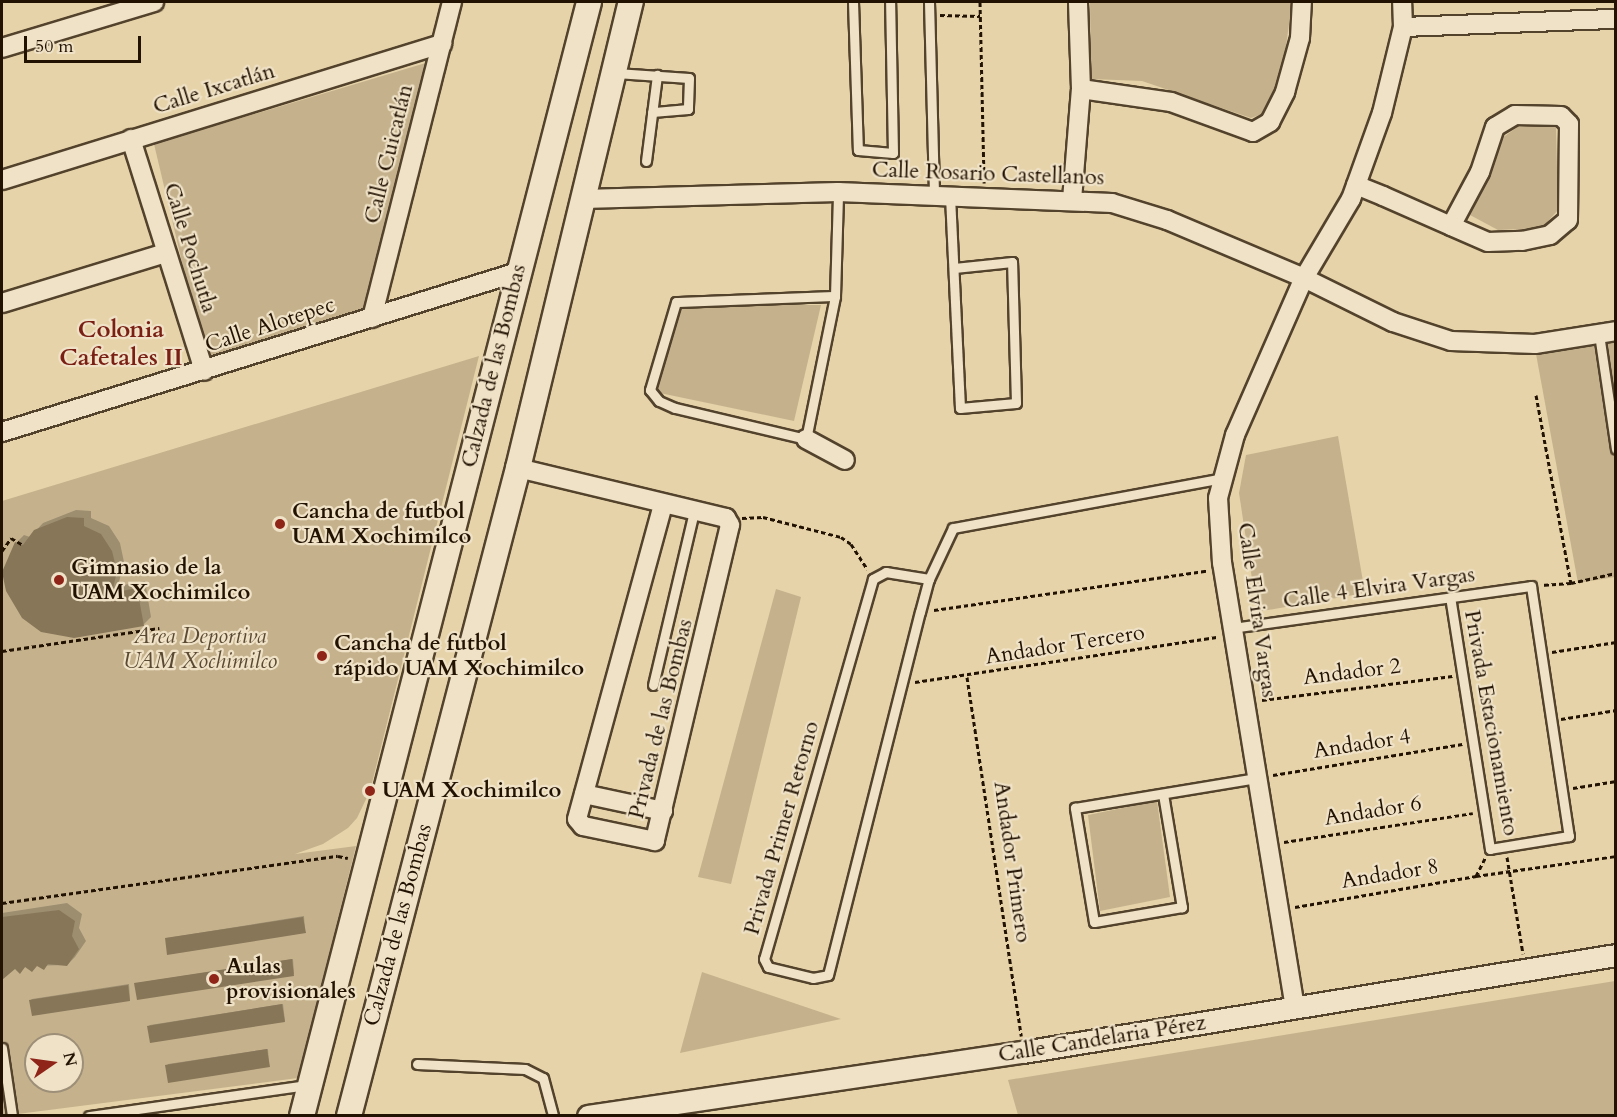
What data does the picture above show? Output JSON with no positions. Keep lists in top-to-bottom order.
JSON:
{
  "streets": {
    "main road": ["Calzada de las Bombas"],
    "street": [
      "Calle Ixcatlán",
      "Calle Cuicatlán",
      "Calle Rosario Castellanos",
      "Calle Pochutla",
      "Calle Alotepec",
      "Calle Elvira Vargas",
      "Privada de las Bombas",
      "Calle Candelaria Pérez"
    ],
    "lane": ["Calle 4 Elvira Vargas", "Privada Estacionamiento", "Privada Primer Retorno"],
    "path": [
      "Andador Tercero",
      "Andador 2",
      "Andador 4",
      "Andador 6",
      "Andador Primero",
      "Andador 8"
    ]
  },
  "crossings": [
    ["Calle Ixcatlán", "Calle Cuicatlán"],
    ["Calle Ixcatlán", "Calle Pochutla"],
    ["Calle Cuicatlán", "Calle Alotepec"],
    ["Calle Rosario Castellanos", "Calzada de las Bombas"],
    ["Calle Rosario Castellanos", "Calle Elvira Vargas"],
    ["Calle Pochutla", "Calle Alotepec"],
    ["Calle Alotepec", "Calzada de las Bombas"],
    ["Calle 4 Elvira Vargas", "Calle Elvira Vargas"],
    ["Calle 4 Elvira Vargas", "Andador Tercero"],
    ["Calle 4 Elvira Vargas", "Privada Estacionamiento"],
    ["Calle Elvira Vargas", "Andador Tercero"],
    ["Calle Elvira Vargas", "Andador 2"],
    ["Calle Elvira Vargas", "Andador 4"],
    ["Calle Elvira Vargas", "Andador 6"],
    ["Calle Elvira Vargas", "Privada Primer Retorno"],
    ["Calle Elvira Vargas", "Andador 8"],
    ["Calle Elvira Vargas", "Calle Candelaria Pérez"],
    ["Andador Tercero", "Privada Primer Retorno"],
    ["Andador Tercero", "Andador Primero"],
    ["Andador 2", "Privada Estacionamiento"],
    ["Privada Estacionamiento", "Andador 4"],
    ["Privada Estacionamiento", "Andador 6"],
    ["Andador Primero", "Calle Candelaria Pérez"]
  ],
  "districts": ["Colonia Cafetales II"],
  "parks": ["Area Deportiva UAM Xochimilco"],
  "places": [
    "Cancha de futbol UAM Xochimilco",
    "Gimnasio de la UAM Xochimilco",
    "Cancha de futbol rápido UAM Xochimilco",
    "UAM Xochimilco",
    "Aulas provisionales"
  ],
  "scale_bar": "50 m",
  "north": "right"
}
